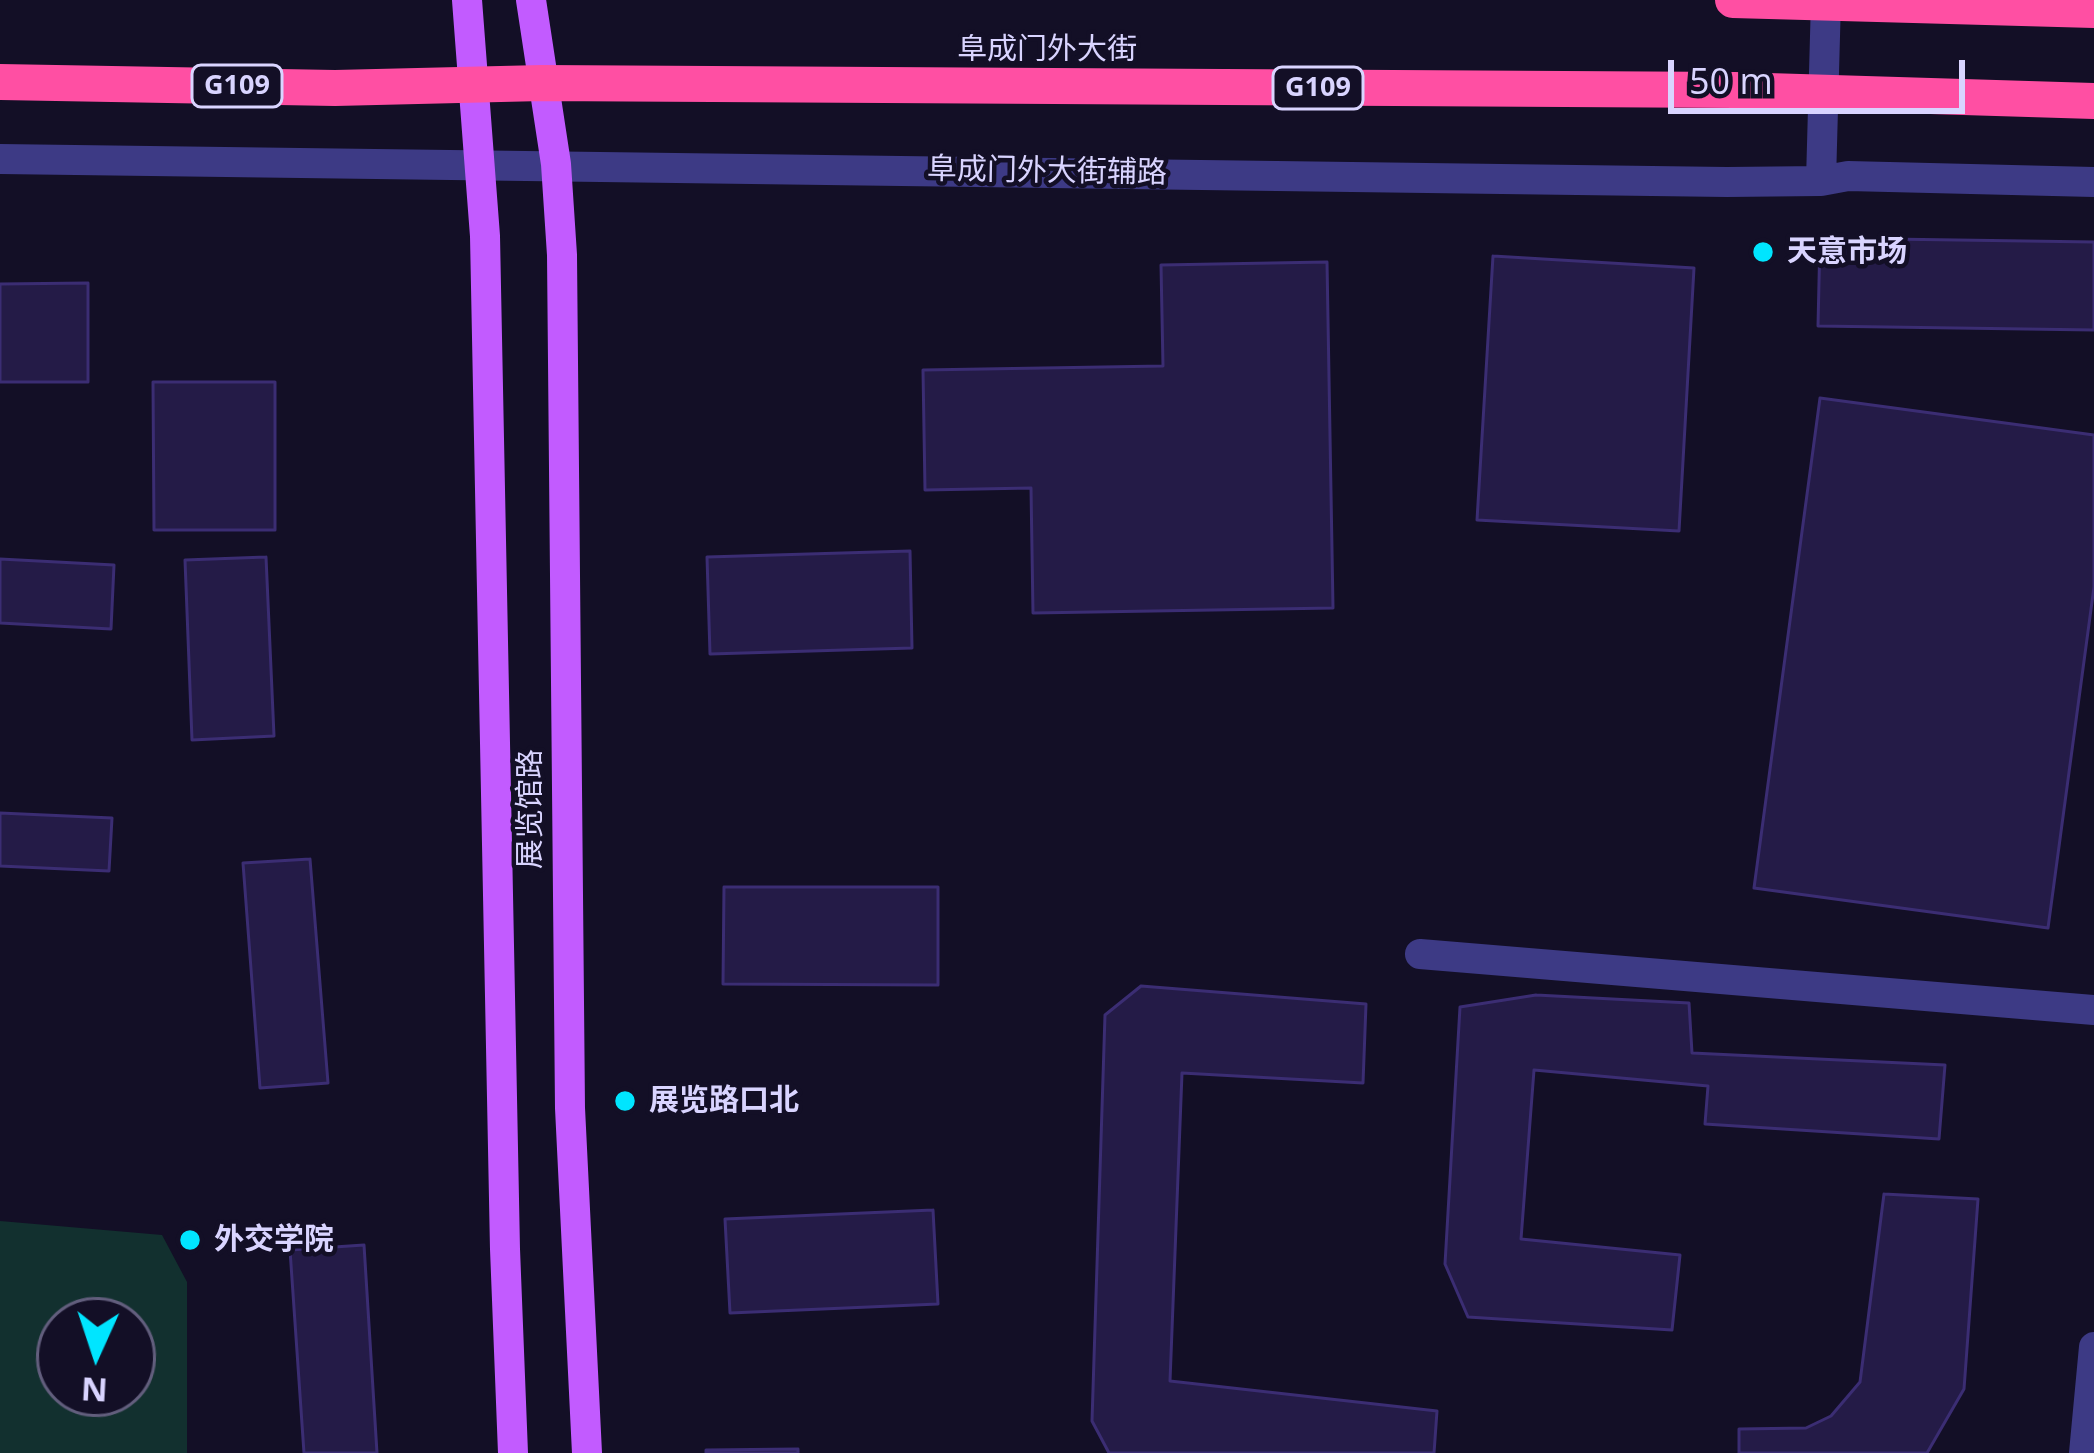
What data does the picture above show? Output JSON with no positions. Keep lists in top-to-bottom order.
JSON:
{
  "streets": {
    "highway": ["阜成门外大街", "G109"],
    "main road": ["展览馆路"],
    "street": ["阜成门外大街辅路"]
  },
  "crossings": [
    ["阜成门外大街", "展览馆路"],
    ["阜成门外大街辅路", "展览馆路"]
  ],
  "places": ["天意市场", "展览路口北", "外交学院"],
  "scale_bar": "50 m",
  "north": "bottom"
}
